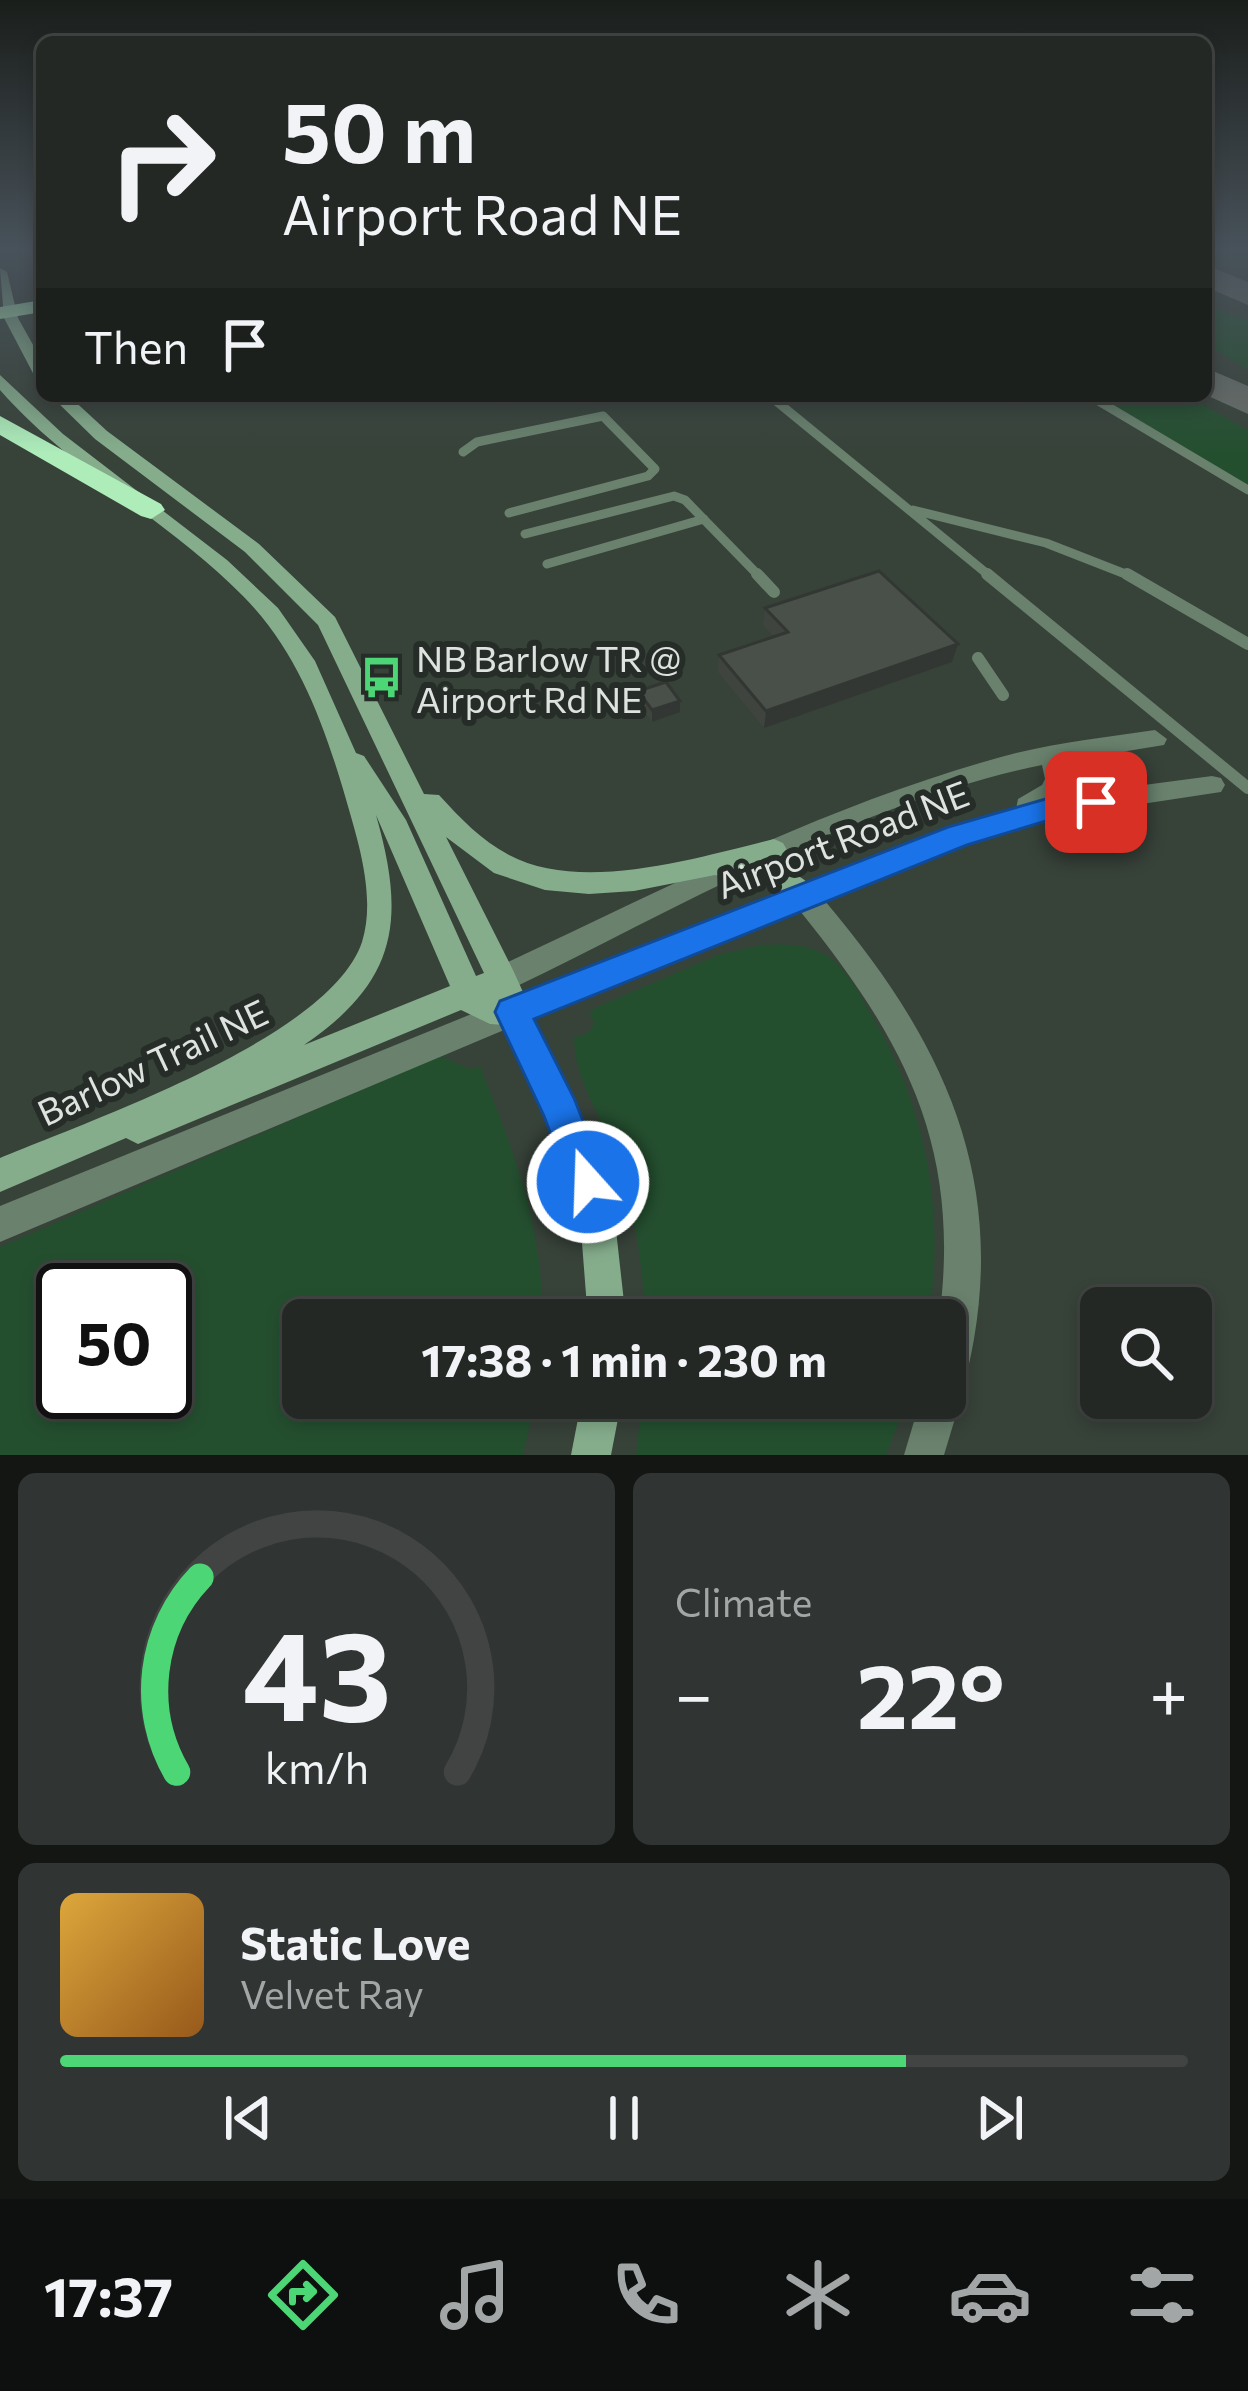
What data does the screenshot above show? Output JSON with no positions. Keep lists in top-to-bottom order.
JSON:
{
  "streets": {
    "main road": ["Barlow Trail NE"],
    "street": ["Airport Road NE"]
  },
  "places": {
    "bus stop": ["NB Barlow TR @ Airport Rd NE"]
  },
  "page": {
    "turn": ["50 m", "Airport Road NE"],
    "then": "Then",
    "limit": "50",
    "trip": "17:38 · 1 min · 230 m",
    "tile": "Climate",
    "heat": ["−", "22°", "+"],
    "song": ["Static Love", "Velvet Ray"],
    "tabs": "17:37",
    "gauge": ["43", "km/h"]
  }
}
